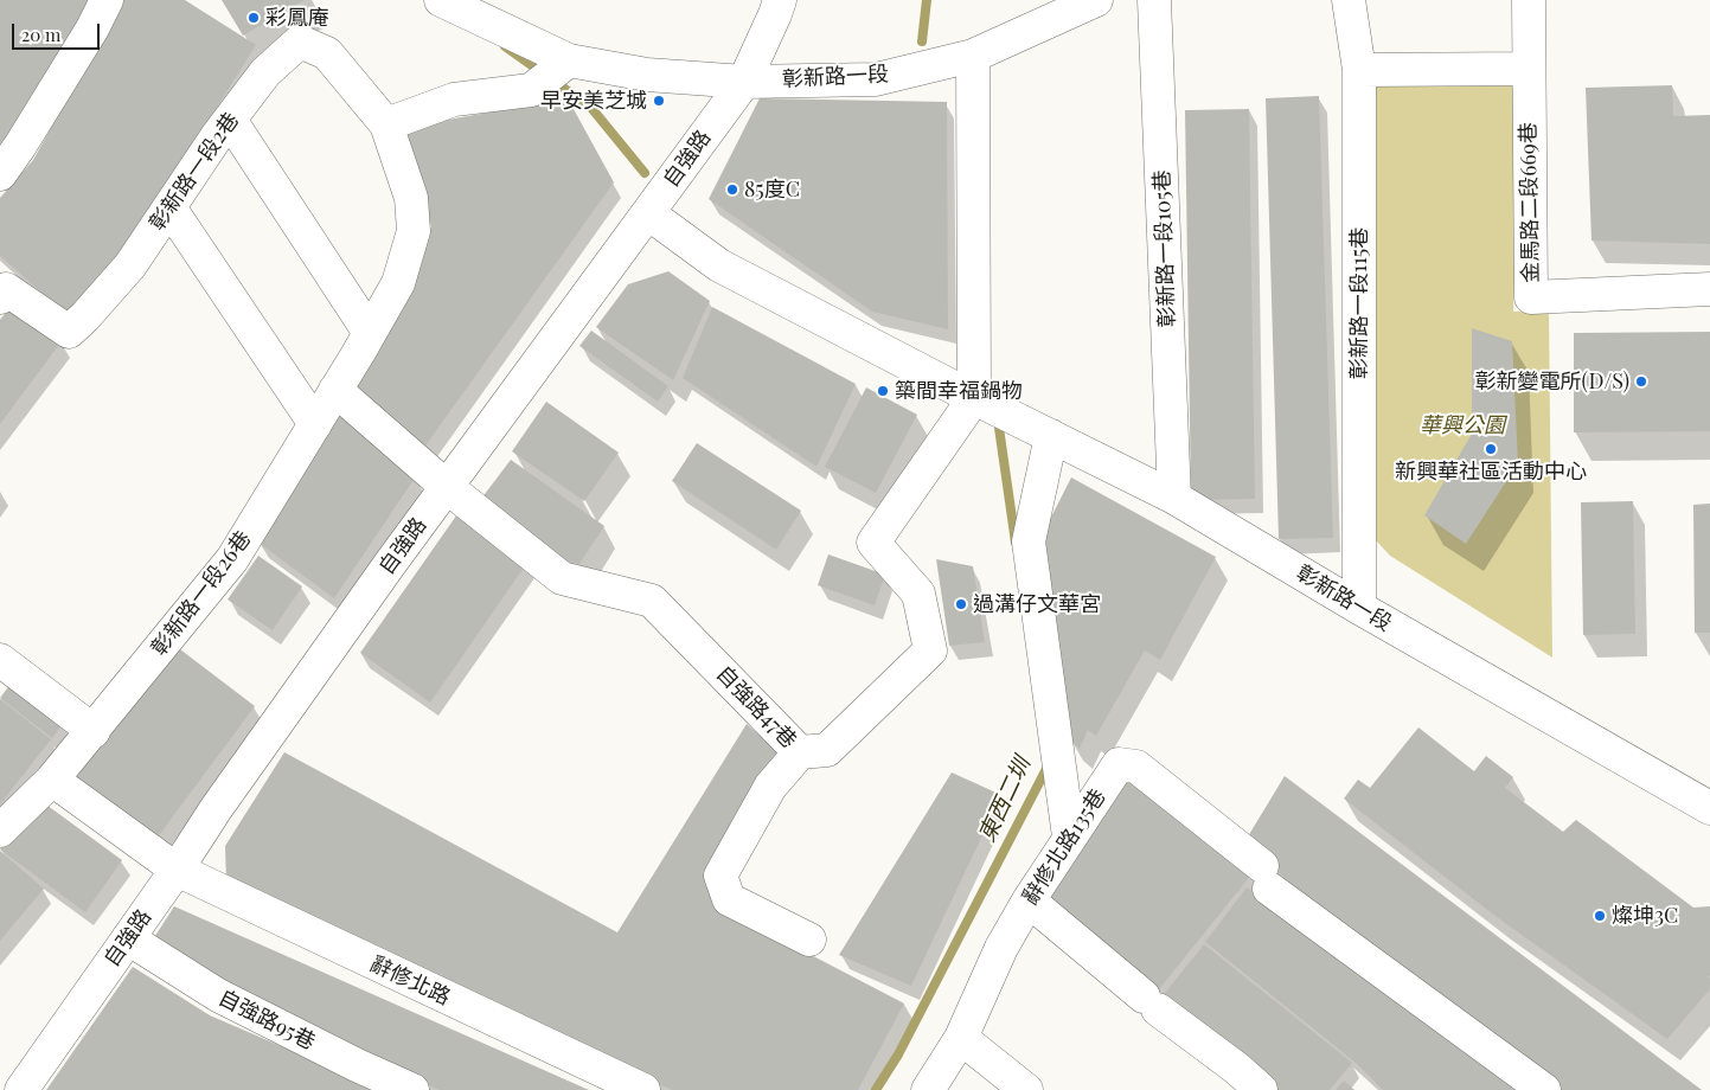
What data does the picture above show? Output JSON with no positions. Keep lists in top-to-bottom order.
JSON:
{
  "streets": {
    "street": [
      "彰新路一段",
      "自強路",
      "彰新路一段2巷",
      "金馬路二段669巷",
      "彰新路一段105巷",
      "彰新路一段115巷",
      "彰新路一段26巷",
      "自強路47巷",
      "辭修北路135巷",
      "辭修北路",
      "自強路95巷"
    ]
  },
  "crossings": [
    ["彰新路一段", "自強路"],
    ["彰新路一段", "彰新路一段105巷"],
    ["彰新路一段", "彰新路一段115巷"],
    ["彰新路一段", "自強路47巷"],
    ["自強路", "自強路47巷"],
    ["自強路", "辭修北路"],
    ["自強路", "自強路95巷"],
    ["彰新路一段2巷", "彰新路一段26巷"],
    ["彰新路一段26巷", "自強路47巷"],
    ["彰新路一段26巷", "辭修北路"]
  ],
  "water": ["東西二圳"],
  "parks": ["華興公園"],
  "places": [
    "彩鳳庵",
    "早安美芝城",
    "85度C",
    "彰新變電所(D/S)",
    "築間幸福鍋物",
    "新興華社區活動中心",
    "過溝仔文華宮",
    "燦坤3C"
  ],
  "scale_bar": "20 m"
}
